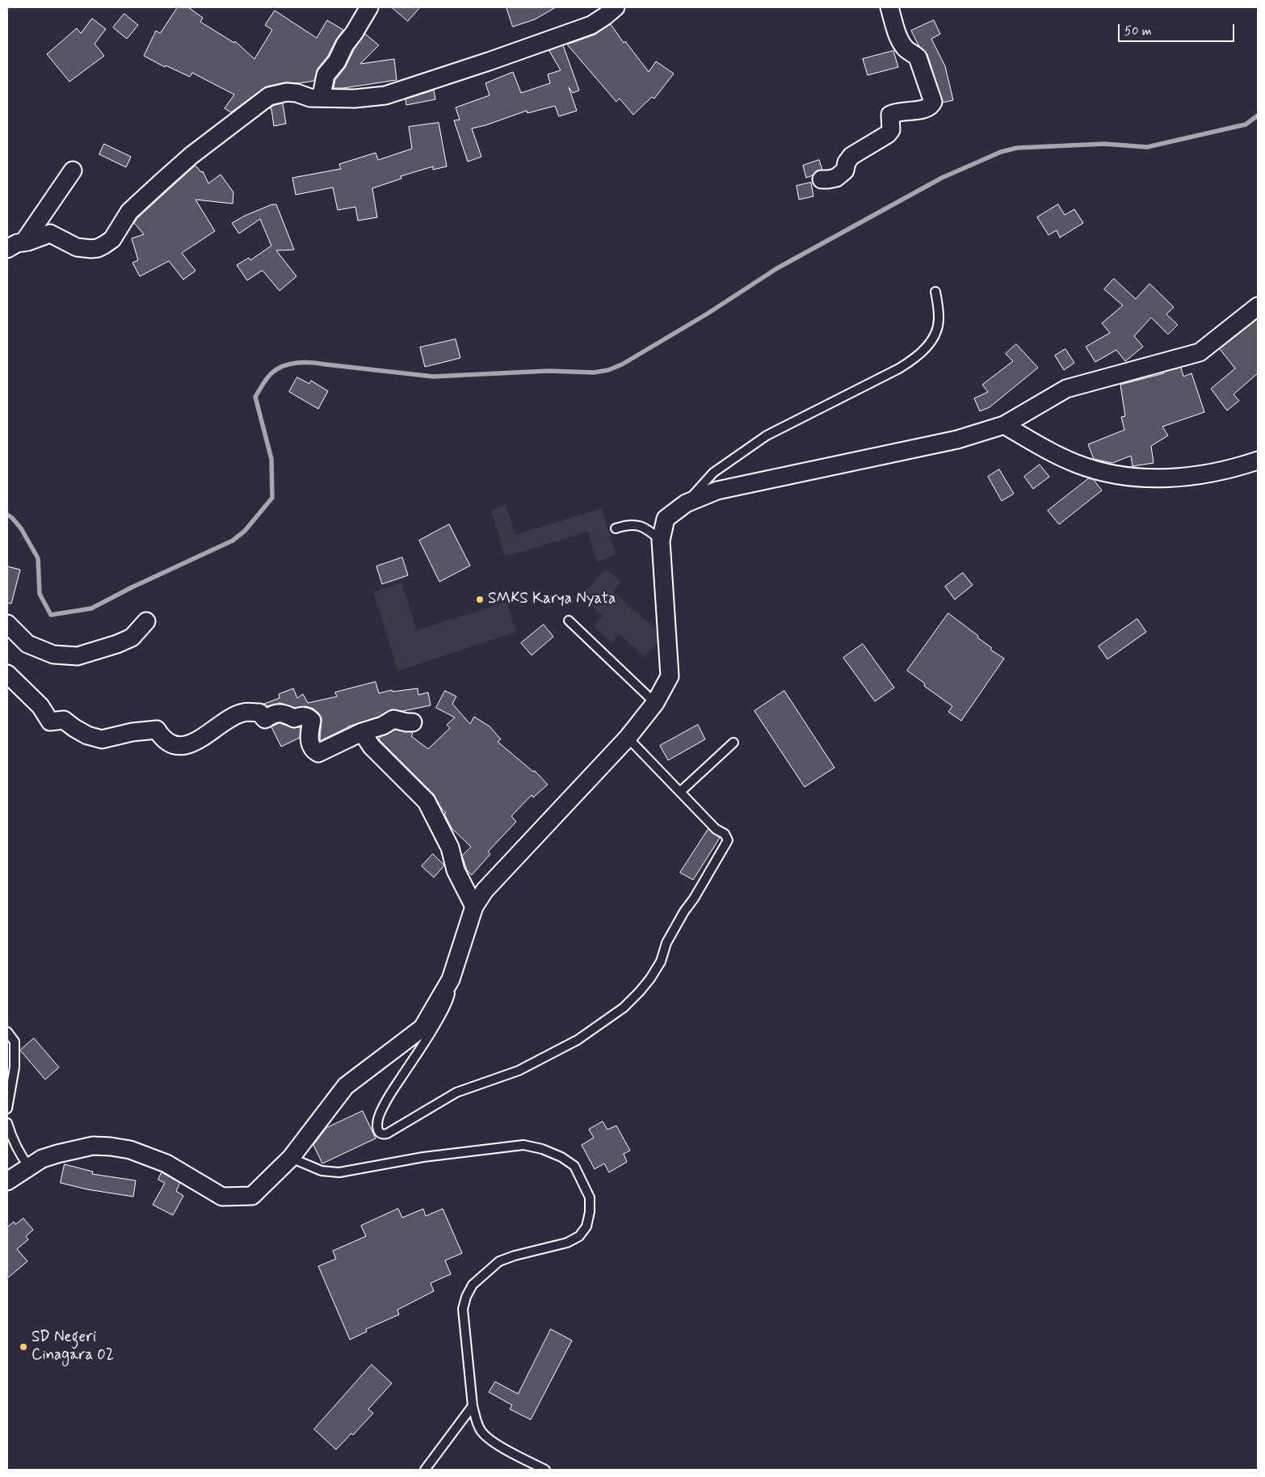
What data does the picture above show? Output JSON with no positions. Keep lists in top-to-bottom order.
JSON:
{
  "places": ["SMKS Karya Nyata", "SD Negeri Cinagara 02"],
  "scale_bar": "50 m"
}
